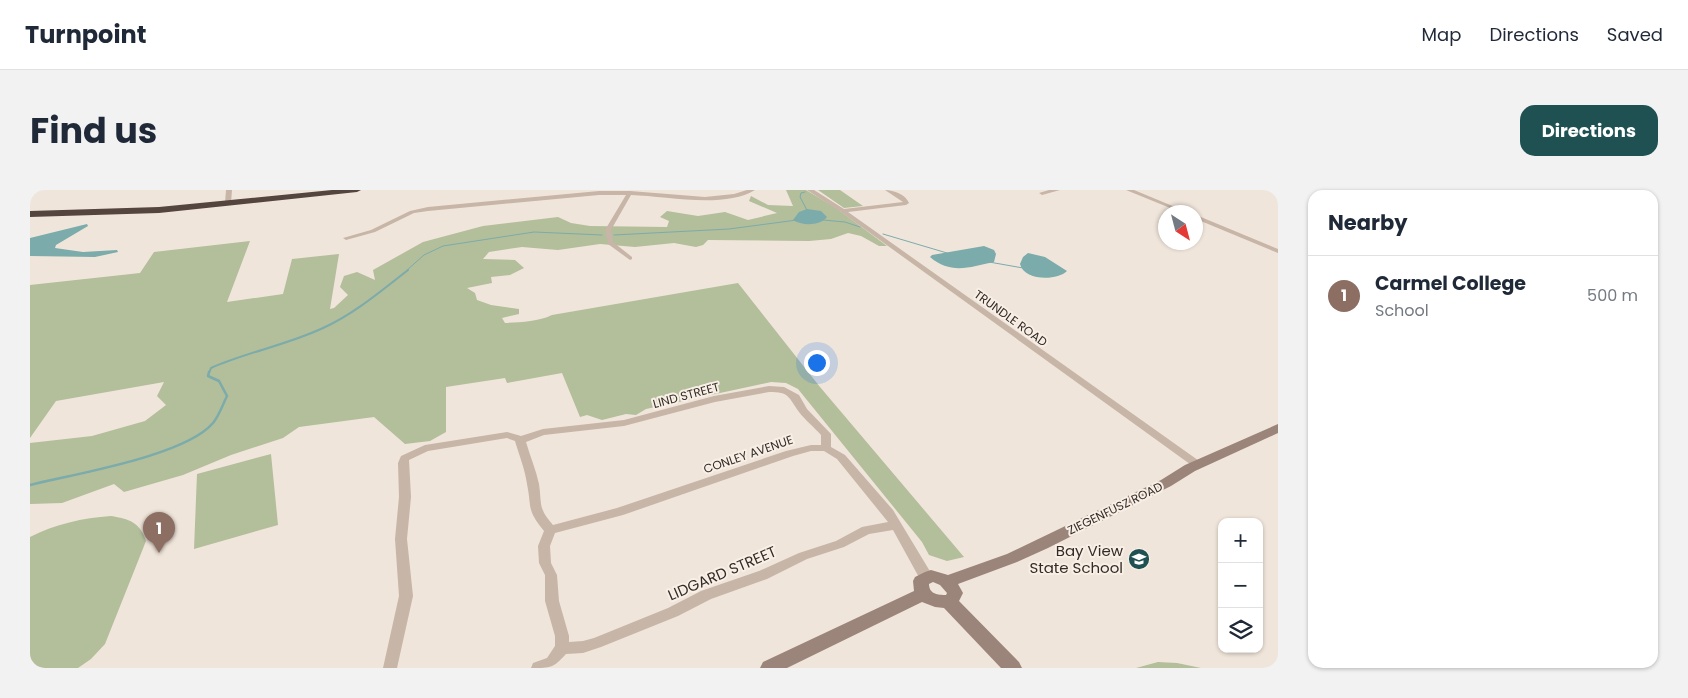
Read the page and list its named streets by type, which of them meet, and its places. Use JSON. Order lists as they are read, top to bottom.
{
  "streets": {
    "street": [
      "TRUNDLE ROAD",
      "LIND STREET",
      "CONLEY AVENUE",
      "ZIEGENFUSZ ROAD",
      "LIDGARD STREET"
    ]
  },
  "crossings": [
    ["TRUNDLE ROAD", "ZIEGENFUSZ ROAD"],
    ["LIND STREET", "CONLEY AVENUE"]
  ],
  "places": {
    "school or university": ["Bay View State School"]
  },
  "north": "bottom right",
  "page": {
    "header": "Turnpoint",
    "nav": ["Map", "Directions", "Saved"],
    "title": "Find us",
    "buttons": "Directions",
    "heading": "Nearby",
    "list": [
      {
        "mark": "1",
        "name": "Carmel College",
        "note": "School",
        "value": "500 m"
      }
    ],
    "pins": "1",
    "map_buttons": ["+", "−"]
  }
}
